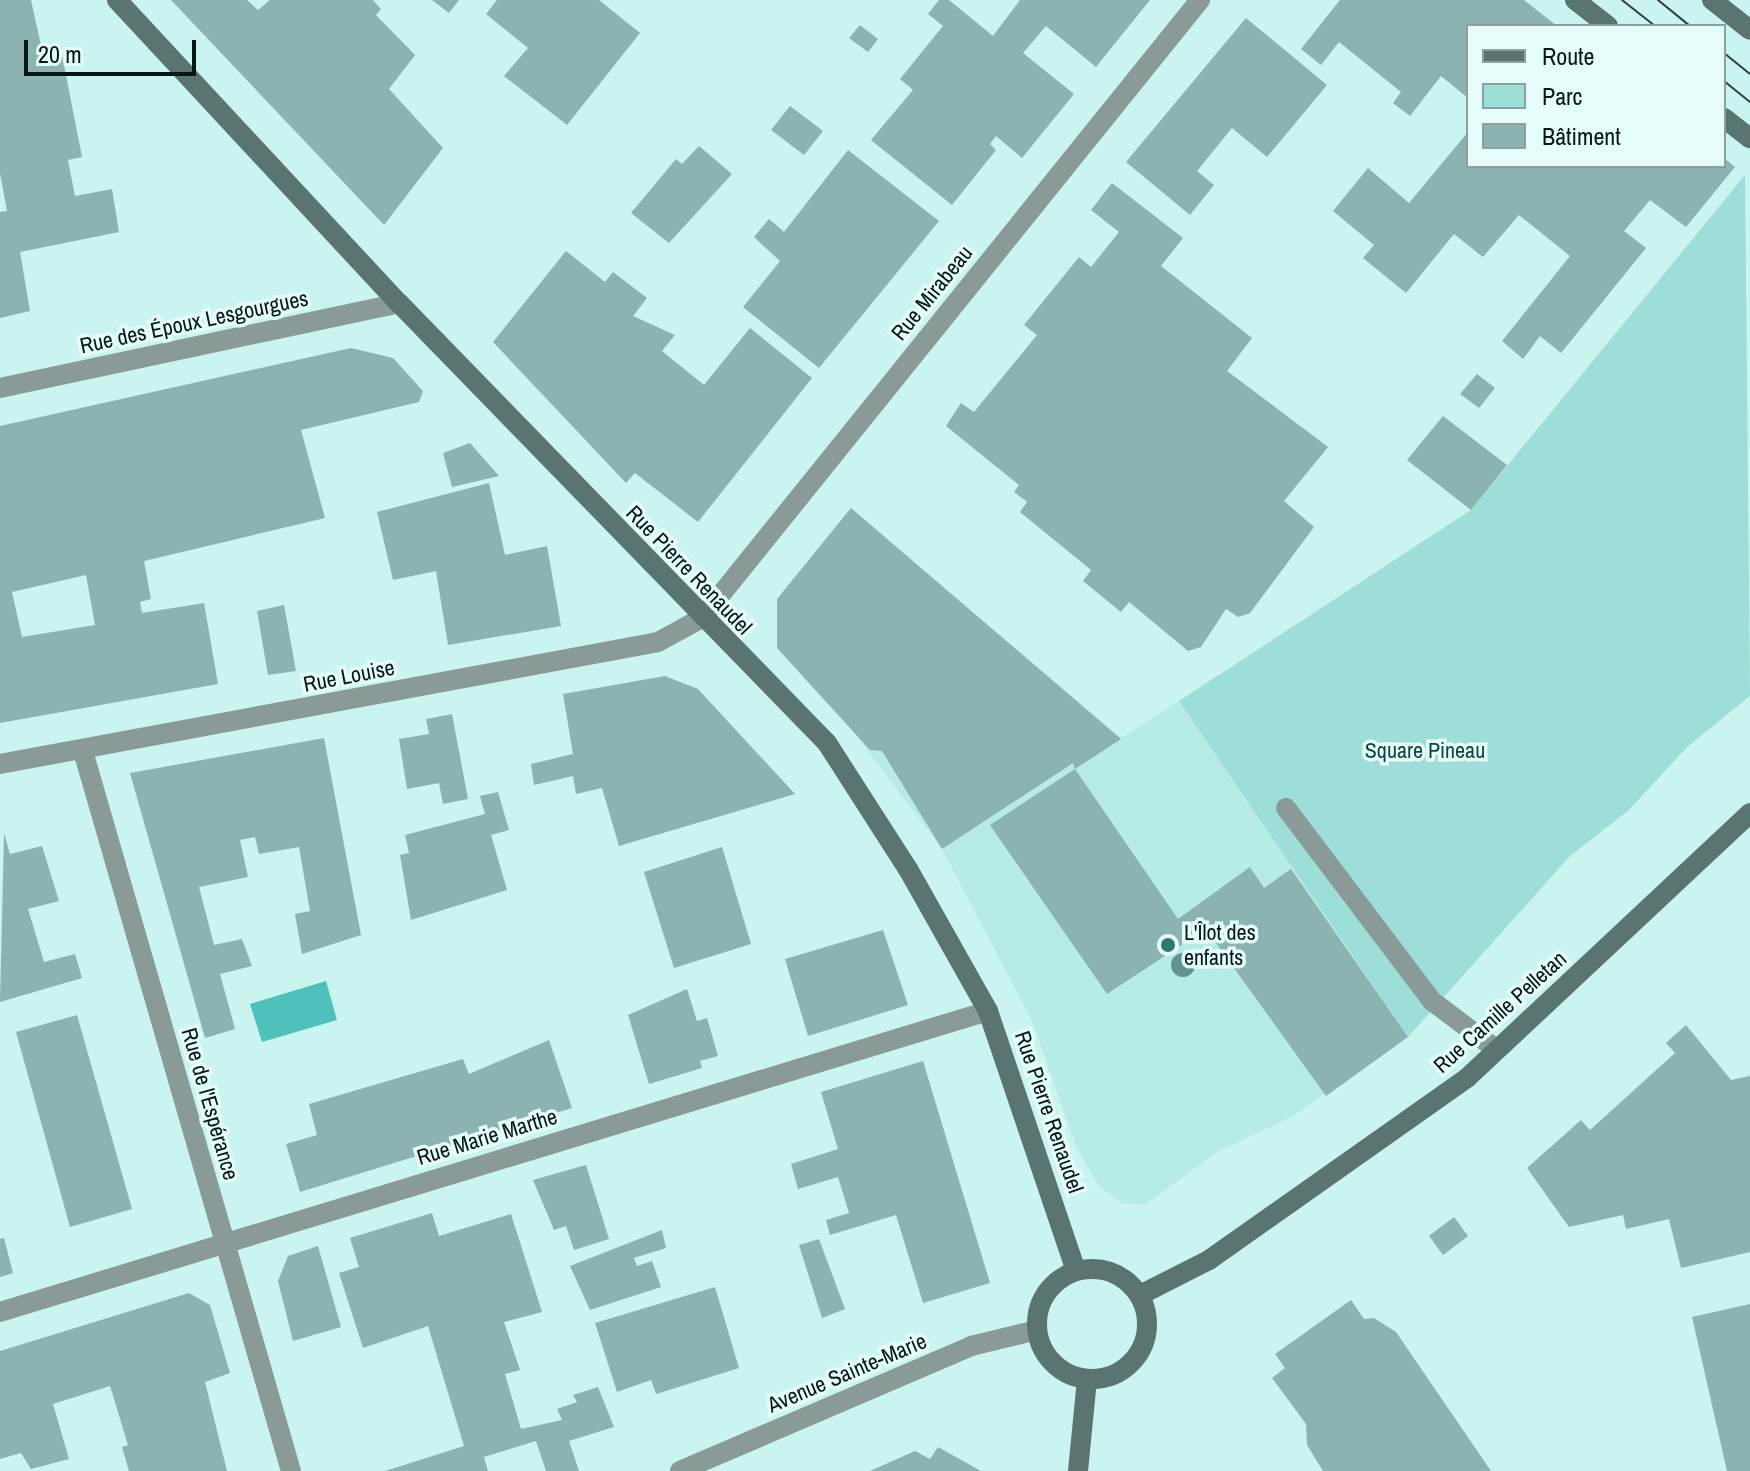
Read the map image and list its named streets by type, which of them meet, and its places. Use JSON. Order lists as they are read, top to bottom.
{
  "streets": {
    "street": [
      "Rue Mirabeau",
      "Rue des Époux Lesgourgues",
      "Rue Pierre Renaudel",
      "Rue Louise",
      "Rue Camille Pelletan",
      "Rue de l'Espérance",
      "Rue Marie Marthe",
      "Avenue Sainte-Marie"
    ]
  },
  "crossings": [
    ["Rue Mirabeau", "Rue Pierre Renaudel"],
    ["Rue Mirabeau", "Rue Louise"],
    ["Rue des Époux Lesgourgues", "Rue Pierre Renaudel"],
    ["Rue Pierre Renaudel", "Rue Louise"],
    ["Rue Pierre Renaudel", "Rue Camille Pelletan"],
    ["Rue Pierre Renaudel", "Rue Marie Marthe"],
    ["Rue Pierre Renaudel", "Avenue Sainte-Marie"],
    ["Rue Louise", "Rue de l'Espérance"],
    ["Rue Camille Pelletan", "Avenue Sainte-Marie"],
    ["Rue de l'Espérance", "Rue Marie Marthe"]
  ],
  "parks": ["Square Pineau"],
  "places": ["L'Îlot des enfants"],
  "legend": ["Route", "Parc", "Bâtiment"],
  "scale_bar": "20 m"
}
